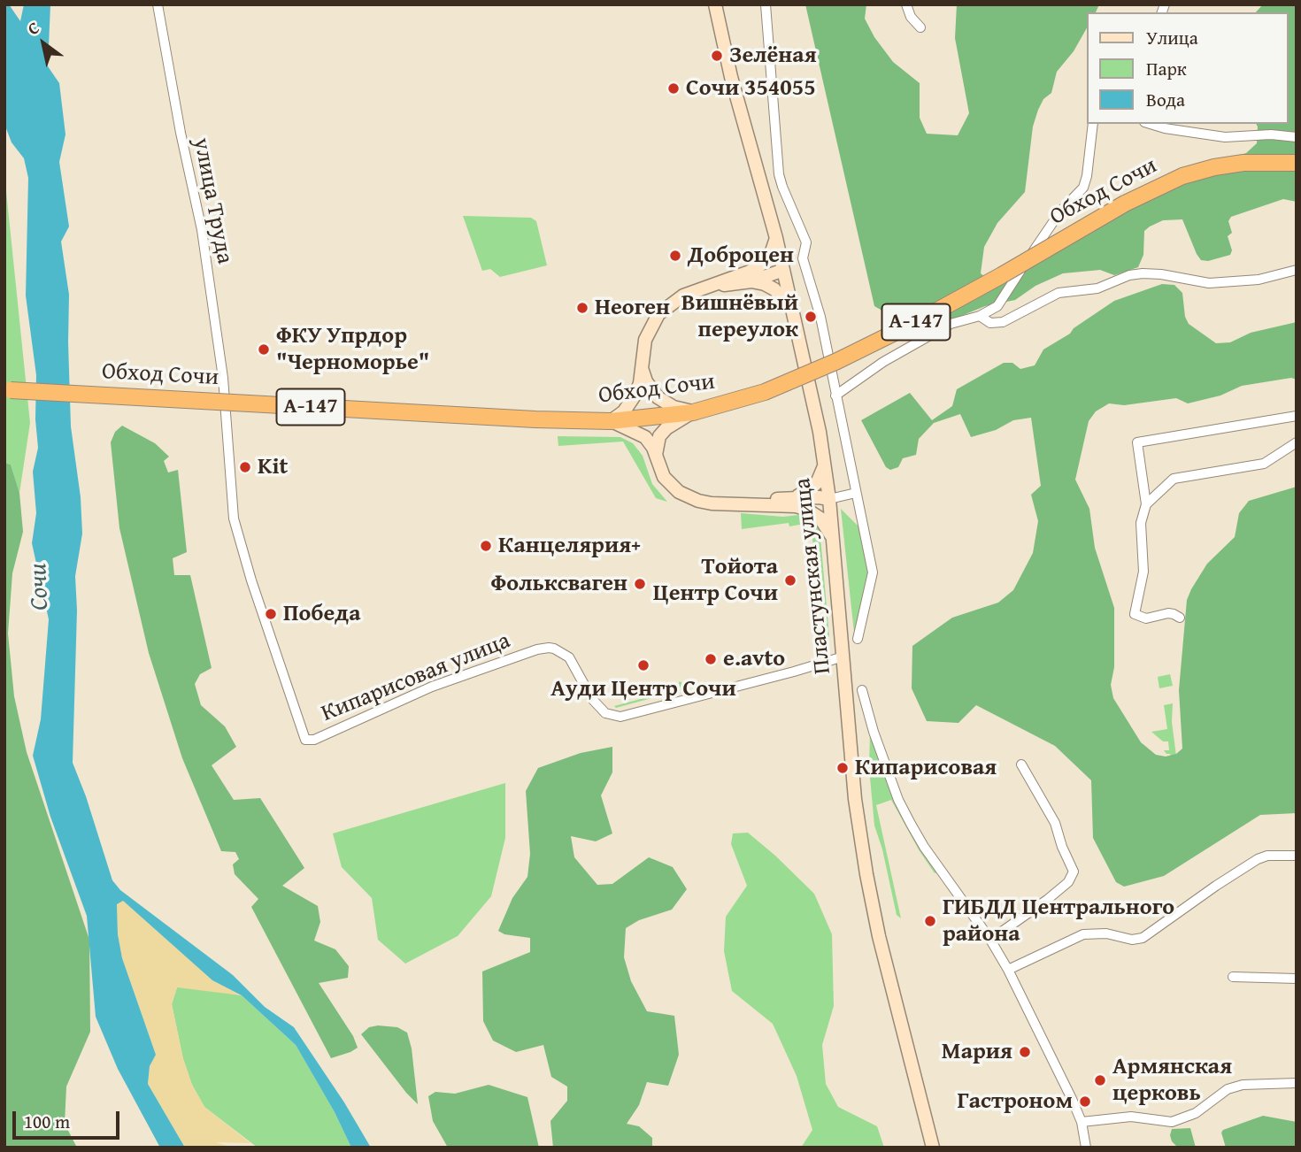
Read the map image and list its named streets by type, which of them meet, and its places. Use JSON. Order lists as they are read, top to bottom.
{
  "streets": {
    "highway": ["Обход Сочи", "А-147"],
    "main road": ["Пластунская улица"],
    "street": ["улица Труда", "Кипарисовая улица"]
  },
  "crossings": [
    ["Обход Сочи", "А-147"],
    ["улица Труда", "Кипарисовая улица"],
    ["А-147", "Пластунская улица"],
    ["Пластунская улица", "Кипарисовая улица"]
  ],
  "water": ["Сочи"],
  "places": [
    "Зелёная",
    "Сочи 354055",
    "Доброцен",
    "Неоген",
    "Вишнёвый переулок",
    "ФКУ Упрдор \"Черноморье\"",
    "Kit",
    "Канцелярия+",
    "Тойота Центр Сочи",
    "Фольксваген",
    "Победа",
    "e.avto",
    "Ауди Центр Сочи",
    "Кипарисовая",
    "ГИБДД Центрального района",
    "Мария",
    "Армянская церковь",
    "Гастроном"
  ],
  "legend": ["Улица", "Парк", "Вода"],
  "scale_bar": "100 m",
  "north": "top left"
}
